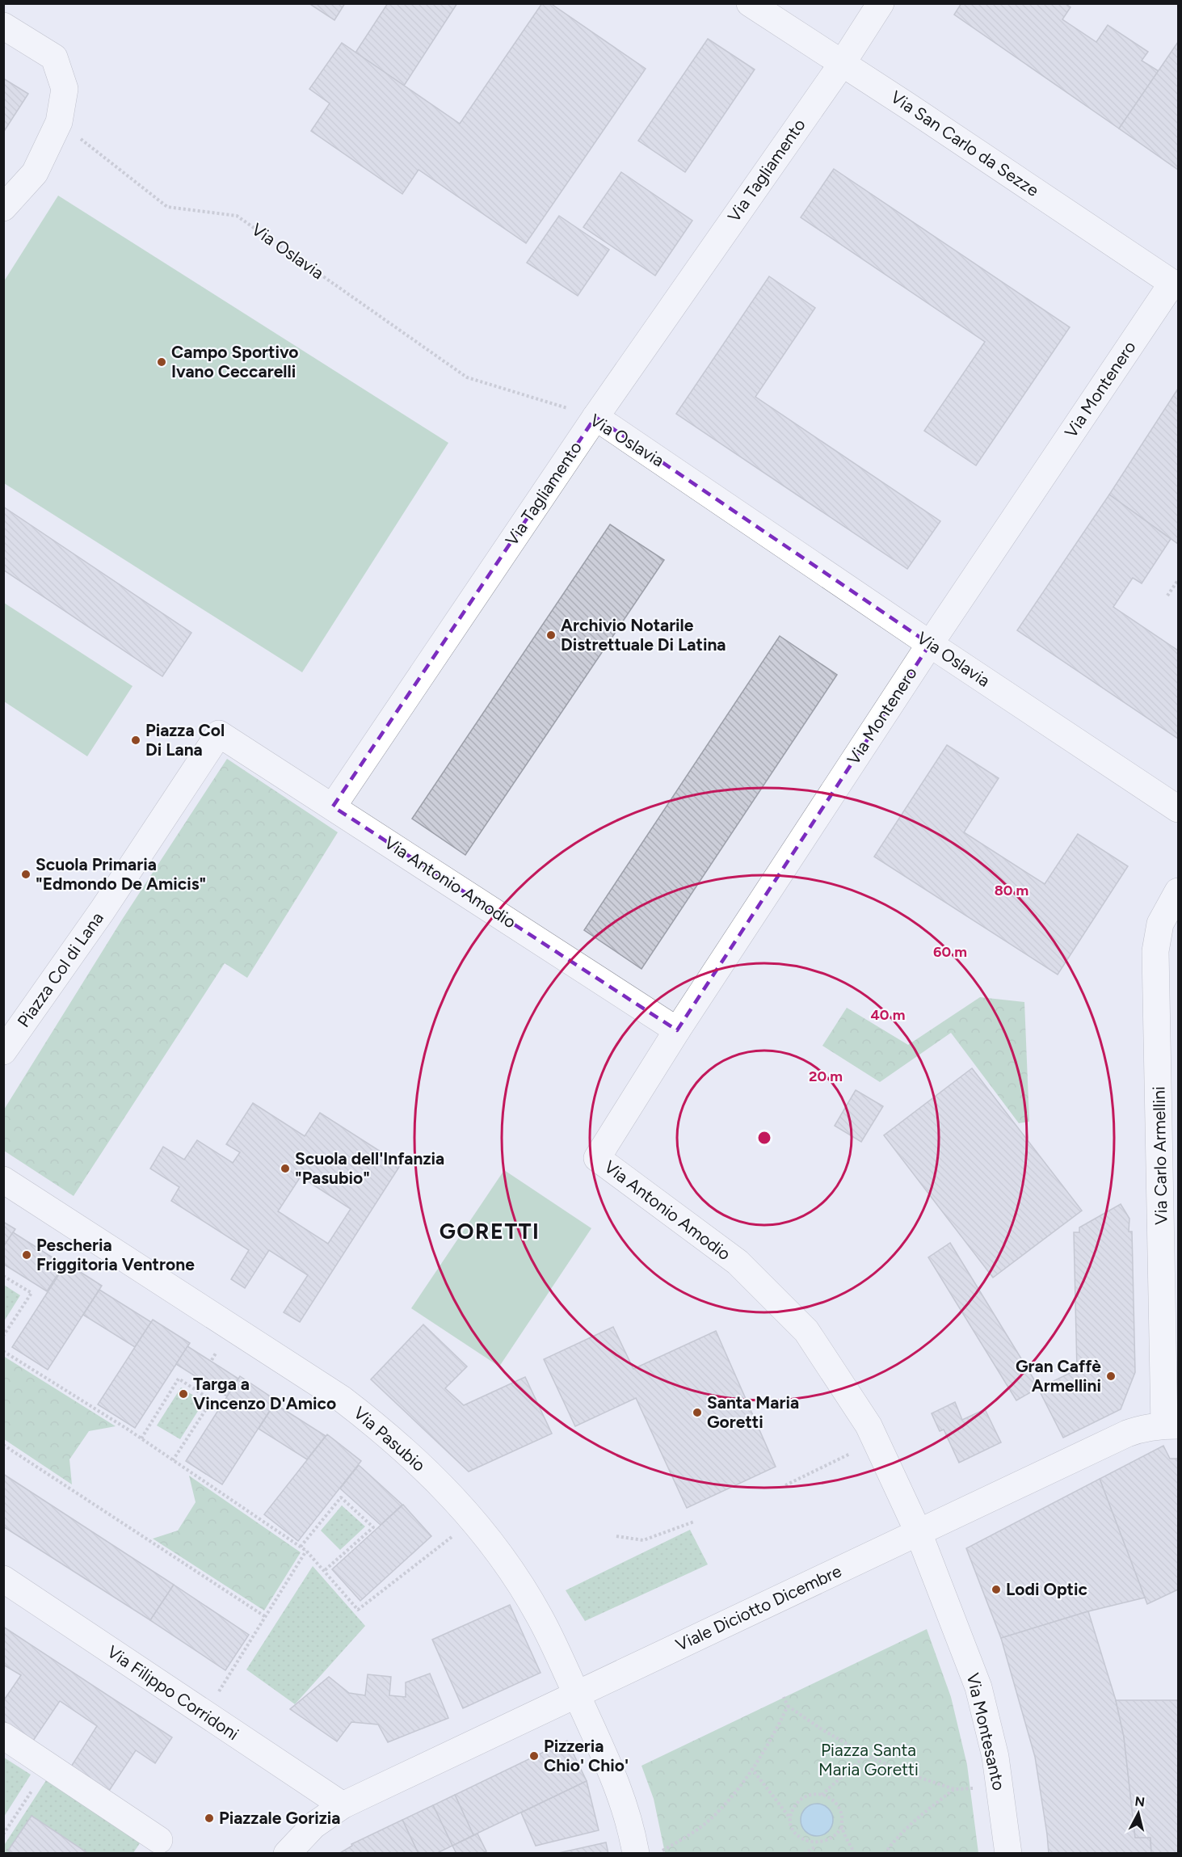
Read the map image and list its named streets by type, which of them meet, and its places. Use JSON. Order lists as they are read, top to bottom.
{
  "streets": {
    "street": [
      "Via San Carlo da Sezze",
      "Via Tagliamento",
      "Via Oslavia",
      "Via Montenero",
      "Via Antonio Amodio",
      "Piazza Col di Lana",
      "Via Carlo Armellini",
      "Via Pasubio",
      "Viale Diciotto Dicembre",
      "Via Filippo Corridoni",
      "Via Montesanto"
    ]
  },
  "crossings": [
    ["Via San Carlo da Sezze", "Via Tagliamento"],
    ["Via San Carlo da Sezze", "Via Montenero"],
    ["Via Tagliamento", "Via Oslavia"],
    ["Via Tagliamento", "Via Antonio Amodio"],
    ["Via Tagliamento", "Piazza Col di Lana"],
    ["Via Oslavia", "Via Montenero"],
    ["Via Montenero", "Via Antonio Amodio"],
    ["Via Antonio Amodio", "Piazza Col di Lana"],
    ["Via Antonio Amodio", "Viale Diciotto Dicembre"],
    ["Via Antonio Amodio", "Via Montesanto"],
    ["Via Carlo Armellini", "Viale Diciotto Dicembre"],
    ["Via Pasubio", "Viale Diciotto Dicembre"],
    ["Viale Diciotto Dicembre", "Via Filippo Corridoni"],
    ["Viale Diciotto Dicembre", "Via Montesanto"]
  ],
  "districts": ["GORETTI"],
  "parks": ["Piazza Santa Maria Goretti"],
  "places": [
    "Campo Sportivo Ivano Ceccarelli",
    "Archivio Notarile Distrettuale Di Latina",
    "Piazza Col Di Lana",
    "Scuola Primaria \"Edmondo De Amicis\"",
    "Scuola dell'Infanzia \"Pasubio\"",
    "Pescheria Friggitoria Ventrone",
    "Gran Caffè Armellini",
    "Targa a Vincenzo D'Amico",
    "Santa Maria Goretti",
    "Lodi Optic",
    "Pizzeria Chio' Chio'",
    "Piazzale Gorizia"
  ],
  "north": "top",
  "rings": [
    "80 m",
    "60 m",
    "40 m",
    "20 m"
  ]
}
